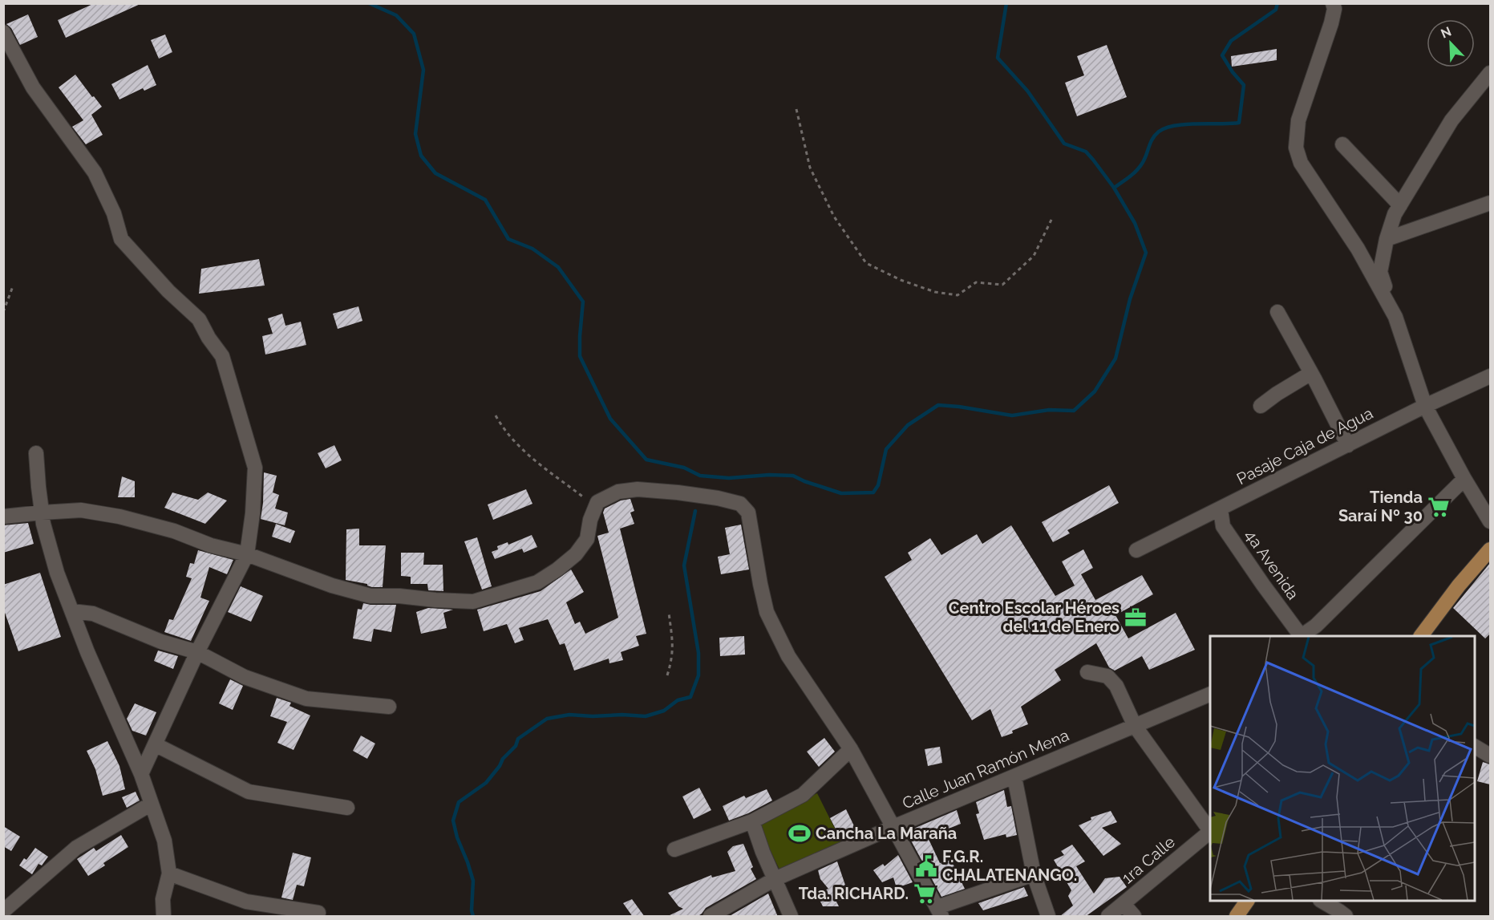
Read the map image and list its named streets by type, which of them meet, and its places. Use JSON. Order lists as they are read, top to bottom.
{
  "streets": {
    "street": [
      "Pasaje Caja de Agua",
      "4a Avenida",
      "Calle Juan Ramón Mena",
      "1ra Calle"
    ]
  },
  "crossings": [
    ["Pasaje Caja de Agua", "4a Avenida"]
  ],
  "places": {
    "supermarket": ["Tienda Saraí Nº 30", "Tda. RICHARD."],
    "office": ["Centro Escolar Héroes del 11 de Enero"],
    "sports": ["Cancha La Maraña"],
    "public building": ["F.G.R. CHALATENANGO."]
  },
  "north": "top left"
}
